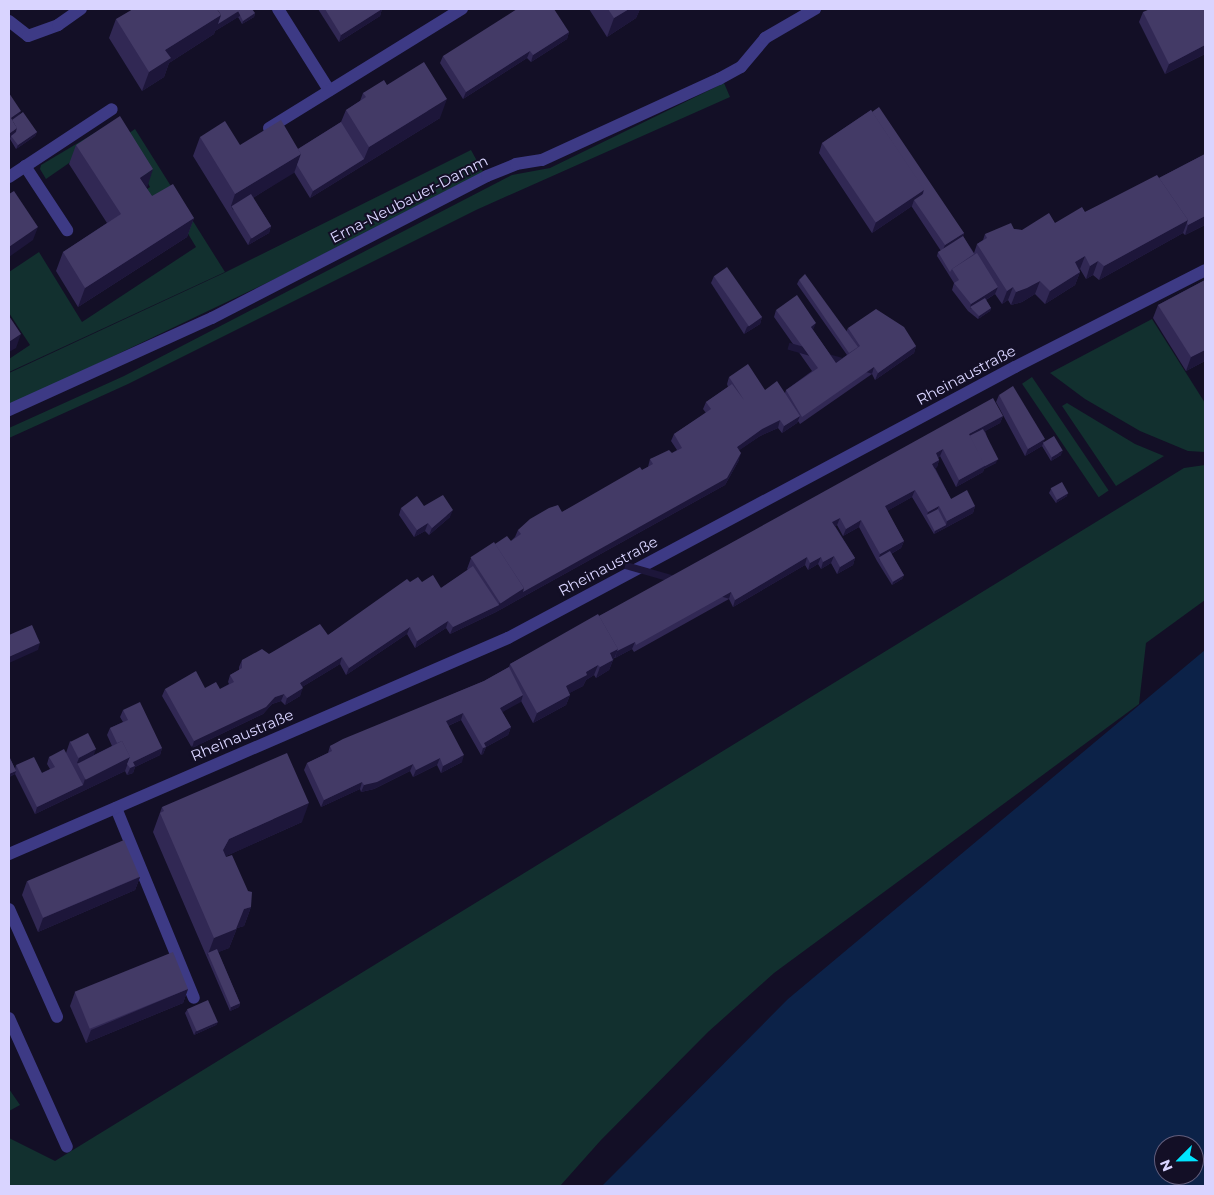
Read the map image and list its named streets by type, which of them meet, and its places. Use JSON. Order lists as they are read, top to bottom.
{
  "streets": {
    "street": ["Erna-Neubauer-Damm", "Rheinaustraße"]
  },
  "north": "bottom left"
}
